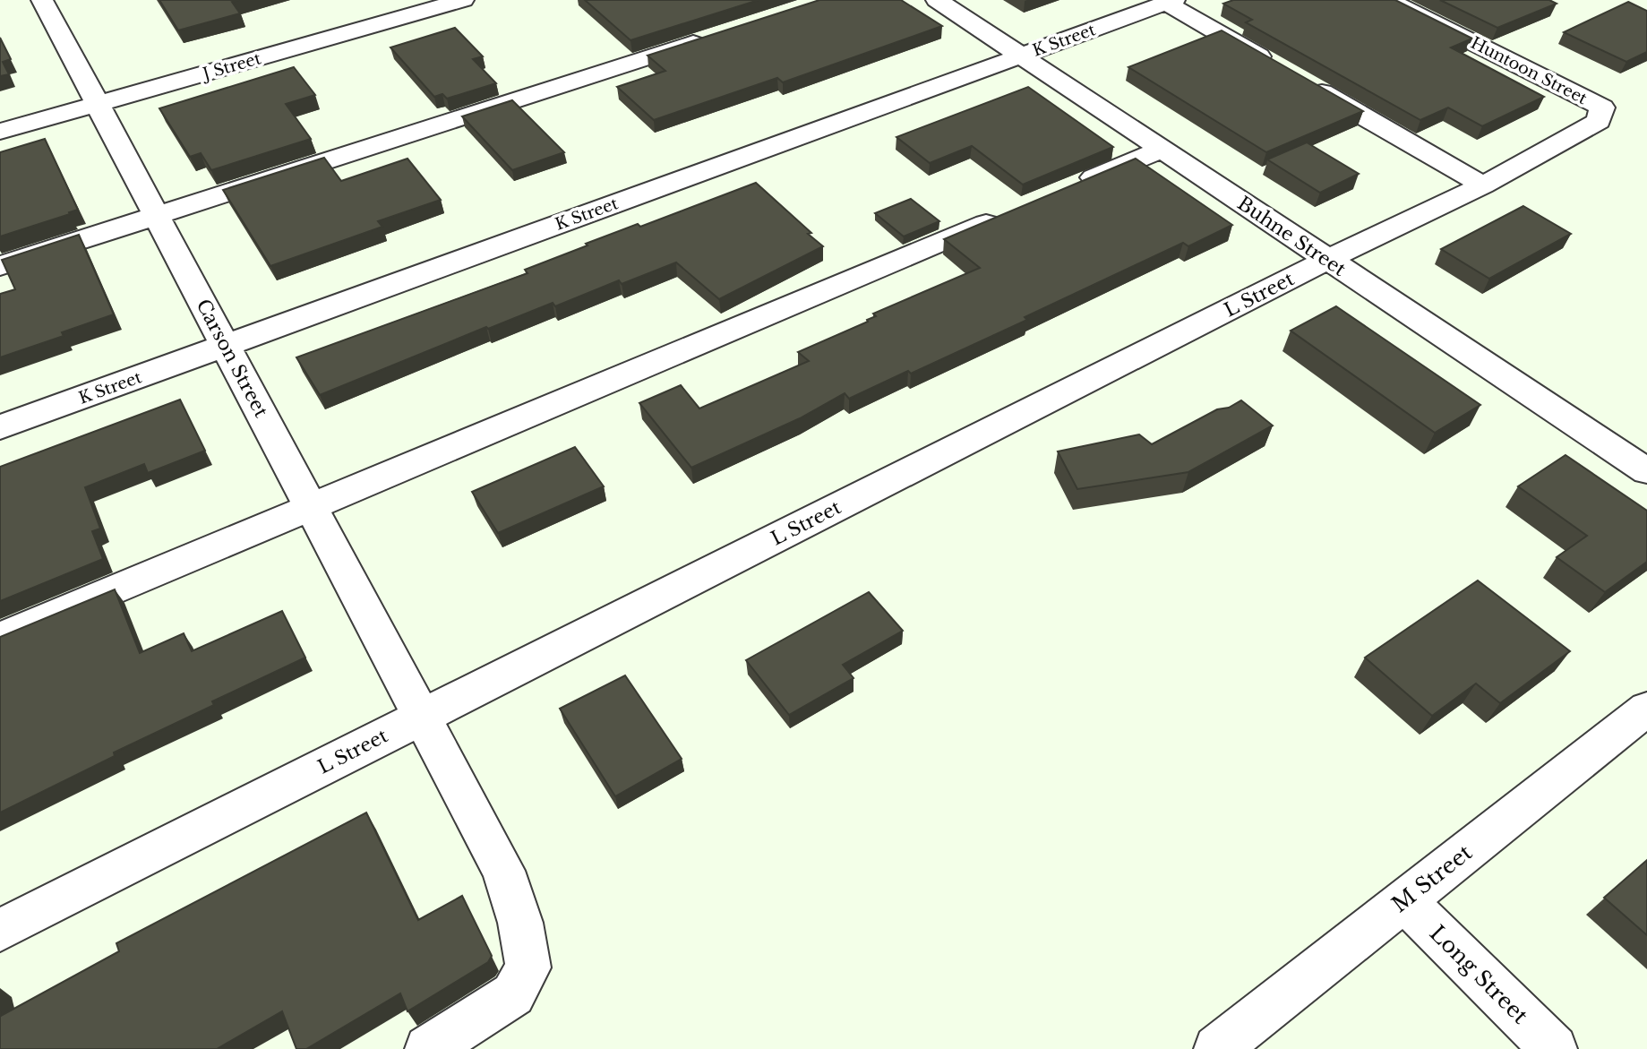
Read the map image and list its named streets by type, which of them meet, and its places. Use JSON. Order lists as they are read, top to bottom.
{
  "streets": {
    "street": [
      "K Street",
      "J Street",
      "Huntoon Street",
      "Buhne Street",
      "L Street",
      "Carson Street",
      "M Street",
      "Long Street"
    ]
  },
  "crossings": [
    ["K Street", "Buhne Street"],
    ["K Street", "Carson Street"],
    ["J Street", "Carson Street"],
    ["Huntoon Street", "L Street"],
    ["Buhne Street", "L Street"],
    ["L Street", "Carson Street"],
    ["M Street", "Long Street"]
  ]
}
